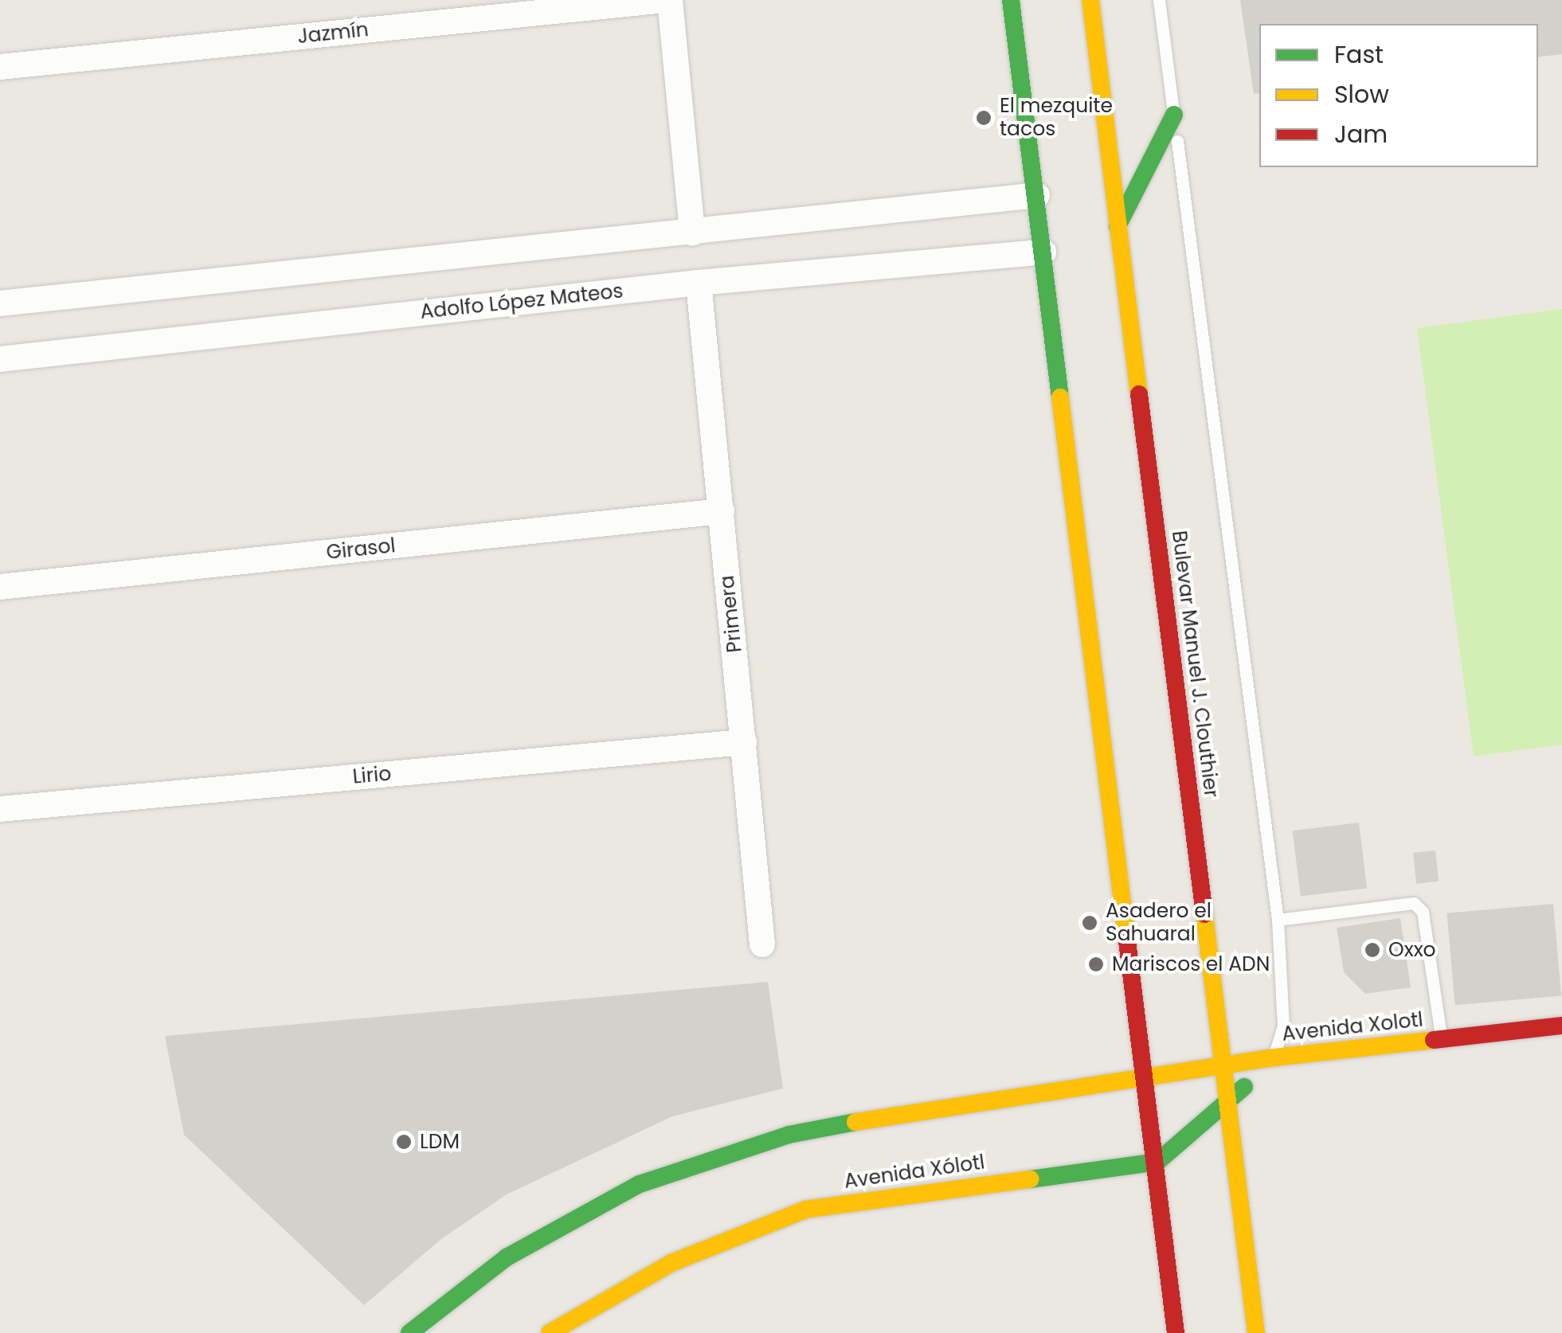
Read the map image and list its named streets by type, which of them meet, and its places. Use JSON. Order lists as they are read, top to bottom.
{
  "streets": {
    "main road": ["Bulevar Manuel J. Clouthier", "Avenida Xolotl", "Avenida Xólotl"],
    "street": [
      "Jazmín",
      "Adolfo López Mateos",
      "Girasol",
      "Primera",
      "Lirio"
    ]
  },
  "crossings": [
    ["Adolfo López Mateos", "Primera"],
    ["Girasol", "Primera"],
    ["Primera", "Lirio"],
    ["Bulevar Manuel J. Clouthier", "Avenida Xolotl"]
  ],
  "places": [
    "El mezquite tacos",
    "Asadero el Sahuaral",
    "Oxxo",
    "Mariscos el ADN",
    "LDM"
  ],
  "legend": ["Fast", "Slow", "Jam"]
}
